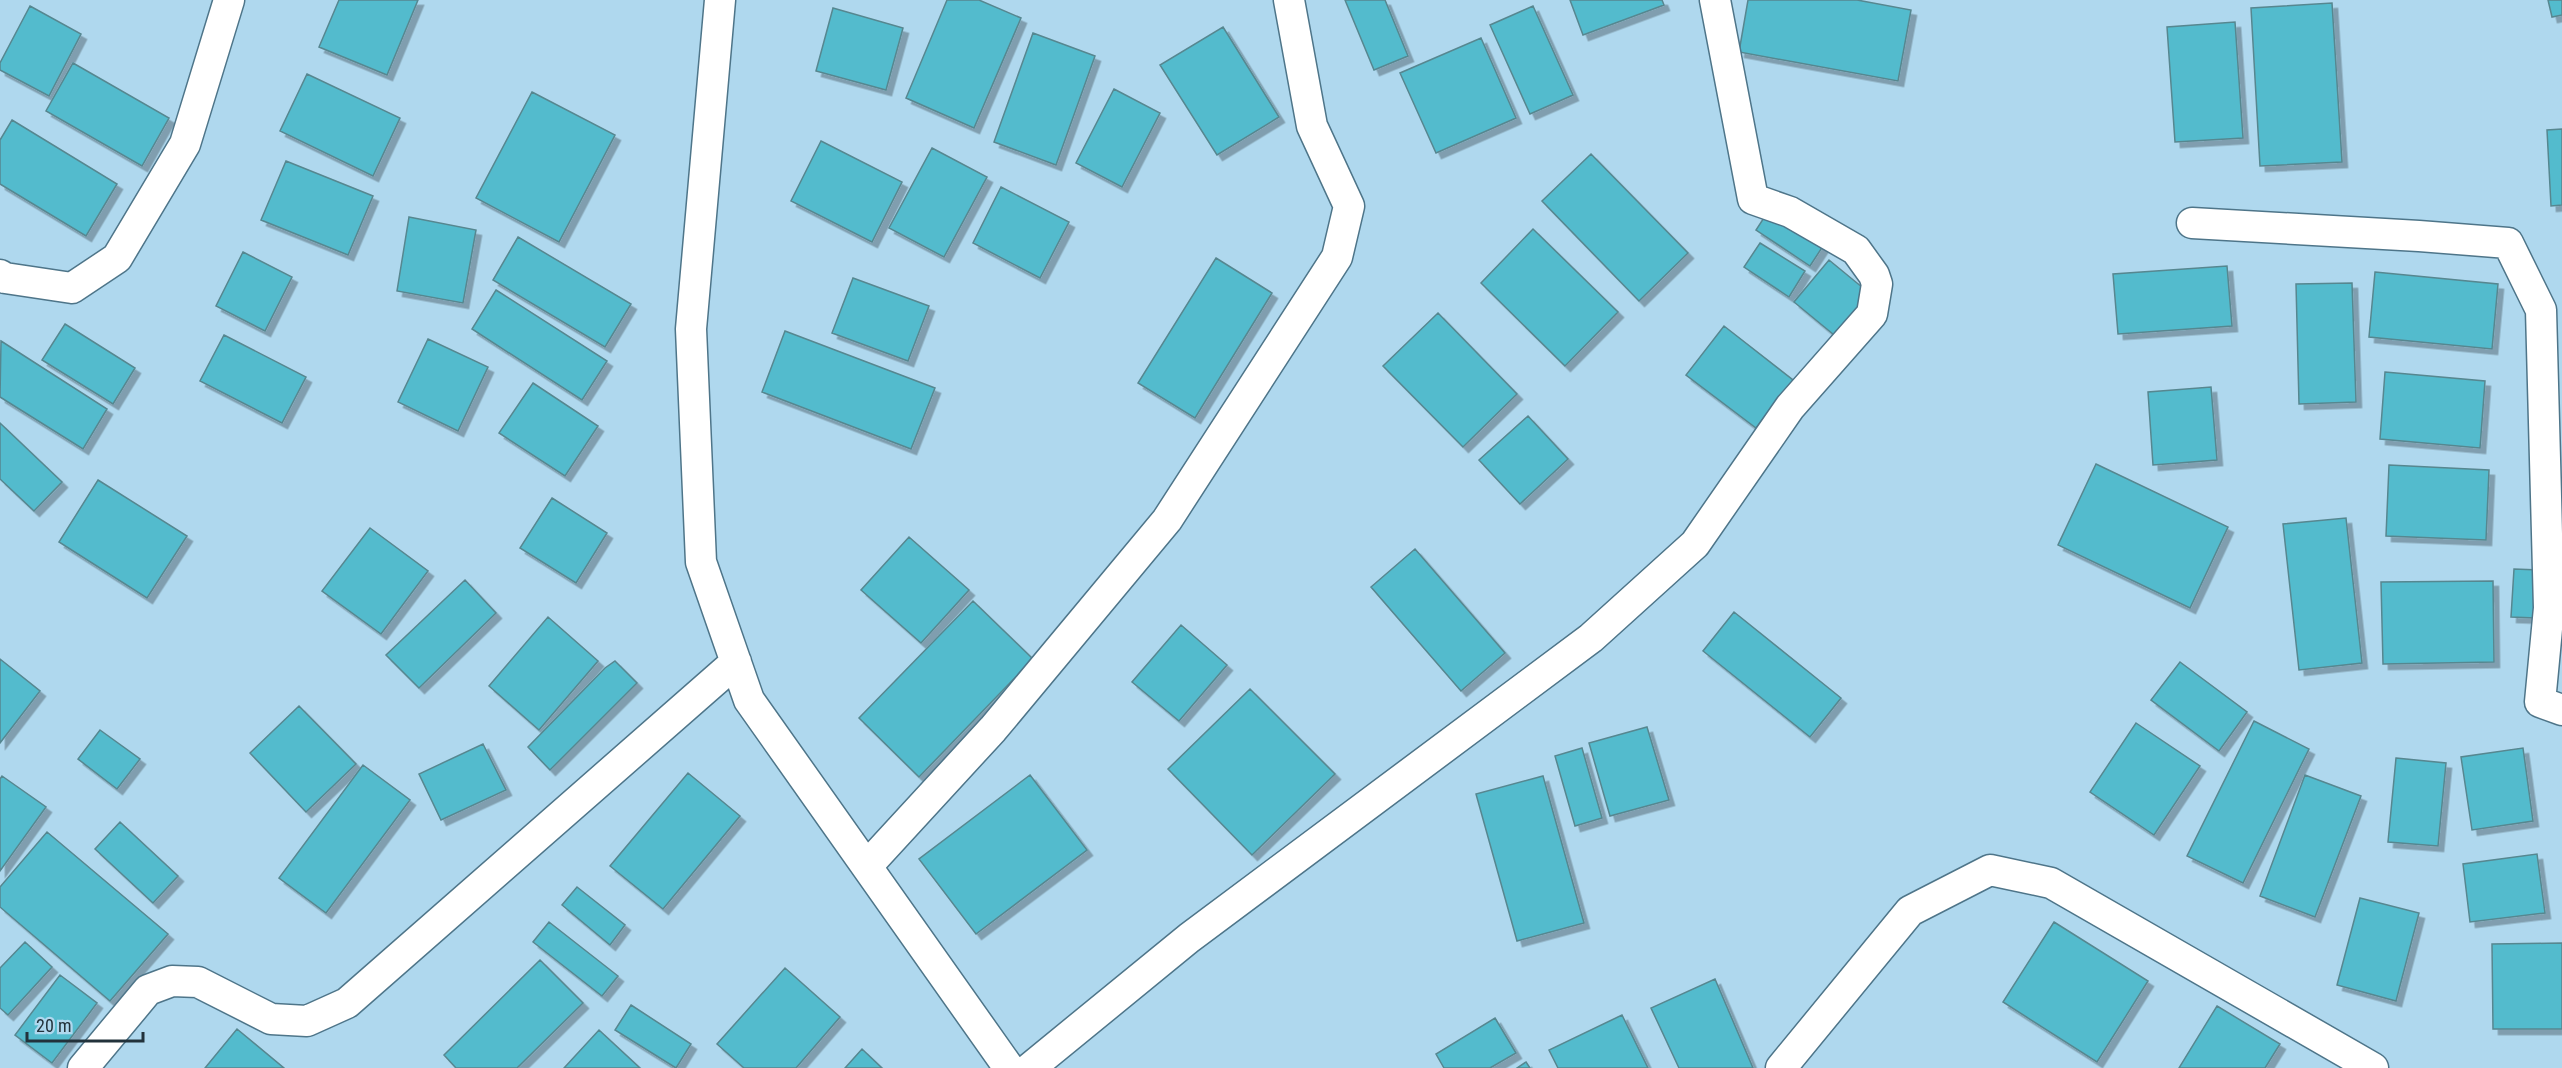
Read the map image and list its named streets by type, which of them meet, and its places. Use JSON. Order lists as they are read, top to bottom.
{
  "scale_bar": "20 m"
}
